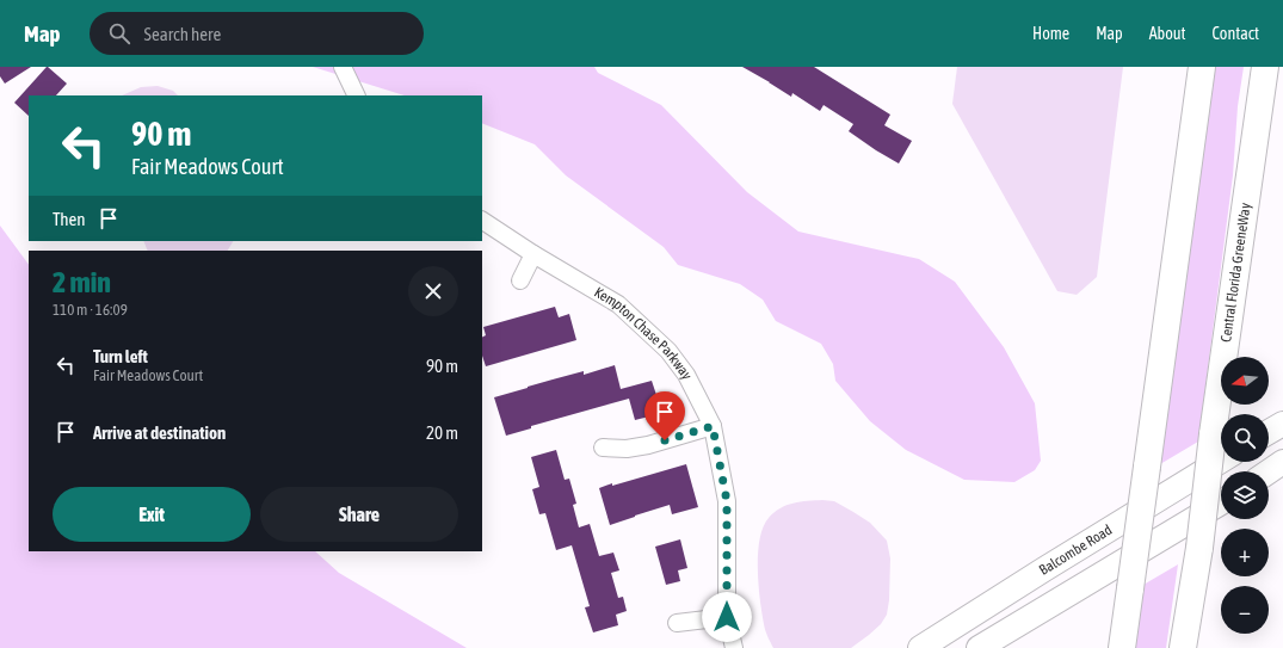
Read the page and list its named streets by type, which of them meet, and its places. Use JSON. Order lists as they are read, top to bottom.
{
  "streets": {
    "highway": ["Central Florida GreeneWay"],
    "street": ["Kempton Chase Parkway", "Balcombe Road"]
  },
  "north": "left",
  "page": {
    "header": "Map",
    "search": "Search here",
    "nav": [
      "Home",
      "Map",
      "About",
      "Contact"
    ],
    "turn": ["90 m", "Fair Meadows Court"],
    "then": "Then",
    "heading": ["2 min", "110 m · 16:09"],
    "list": [
      {
        "name": "Turn left",
        "note": "Fair Meadows Court",
        "value": "90 m"
      },
      {
        "name": "Arrive at destination",
        "value": "20 m"
      }
    ],
    "map_buttons": ["+", "−"],
    "buttons": ["Exit", "Share"]
  }
}
